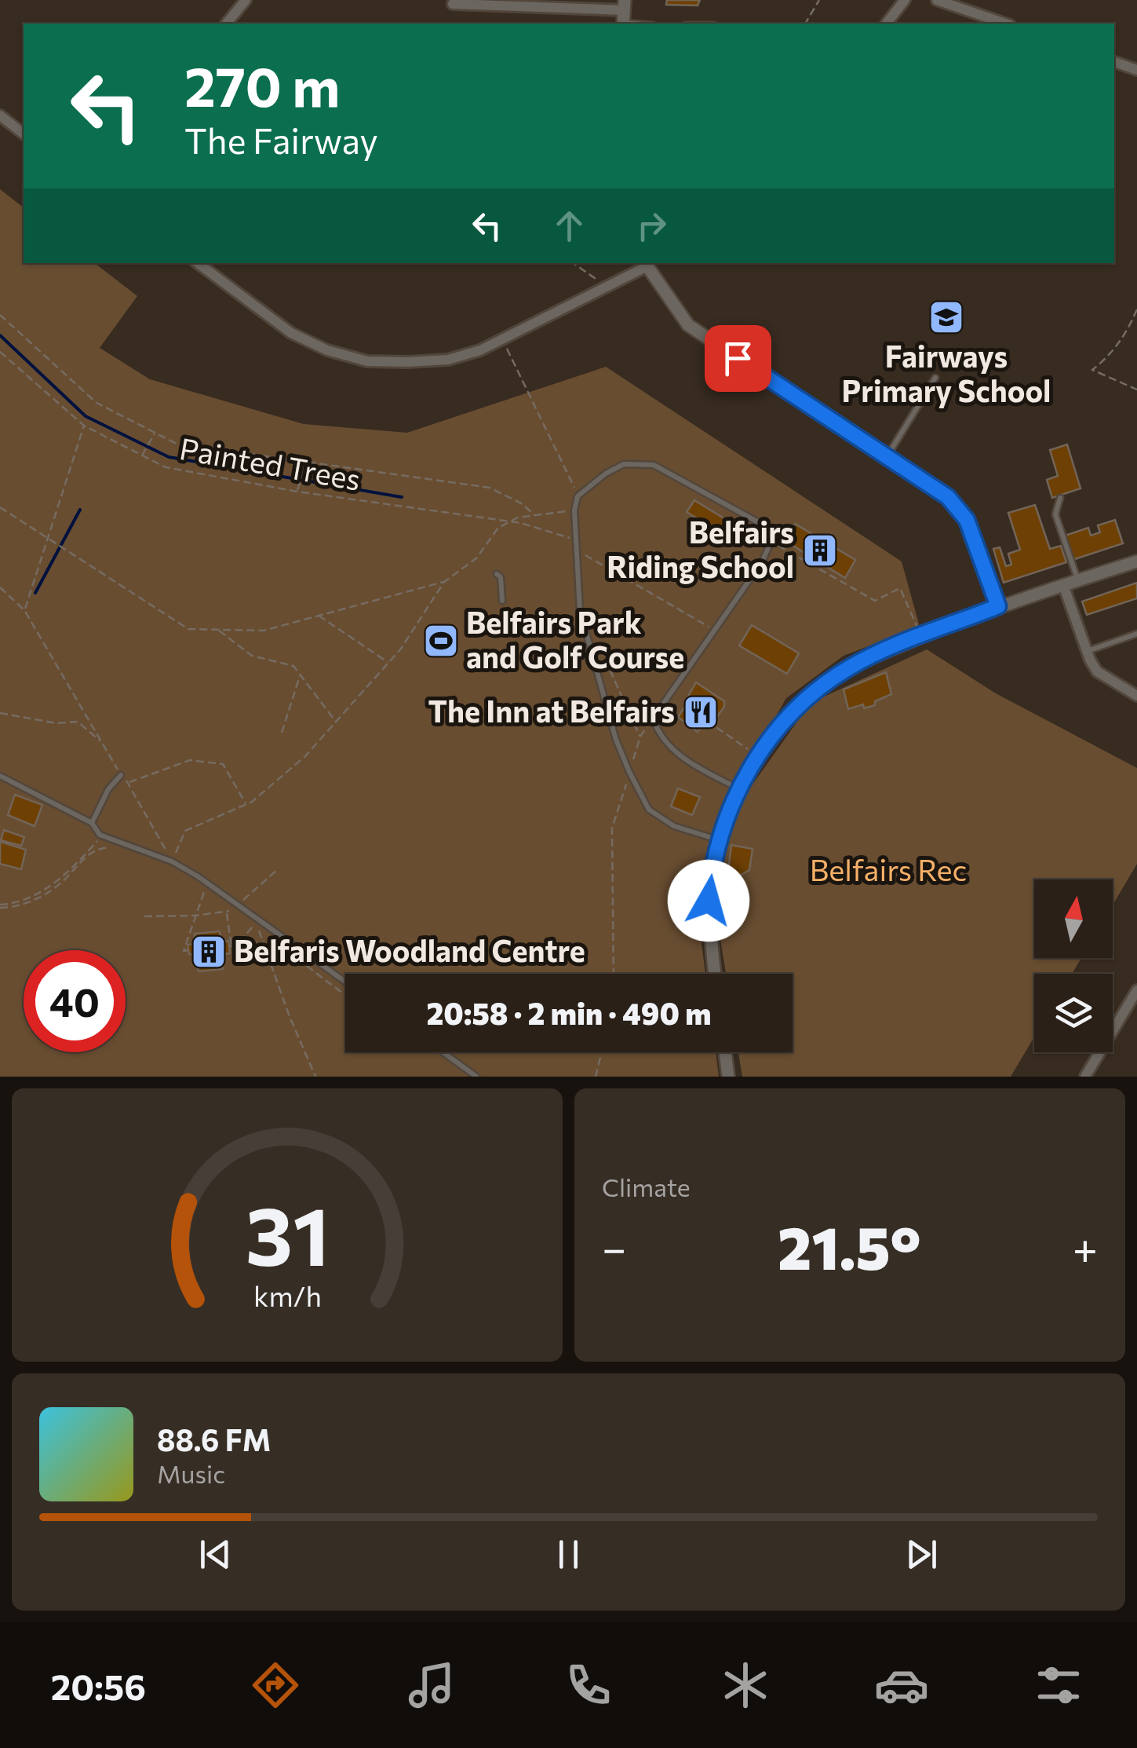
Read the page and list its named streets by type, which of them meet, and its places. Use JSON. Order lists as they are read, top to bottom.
{
  "streets": {
    "path": ["Painted Trees"]
  },
  "parks": ["Belfairs Rec"],
  "places": {
    "school or university": ["Fairways Primary School"],
    "building": ["Belfairs Riding School", "Belfaris Woodland Centre"],
    "sports": ["Belfairs Park and Golf Course"],
    "restaurant": ["The Inn at Belfairs"]
  },
  "north": "top",
  "page": {
    "turn": ["270 m", "The Fairway"],
    "limit": "40",
    "trip": "20:58 · 2 min · 490 m",
    "tile": "Climate",
    "heat": ["−", "21.5°", "+"],
    "song": ["88.6 FM", "Music"],
    "tabs": "20:56",
    "gauge": ["31", "km/h"]
  }
}
